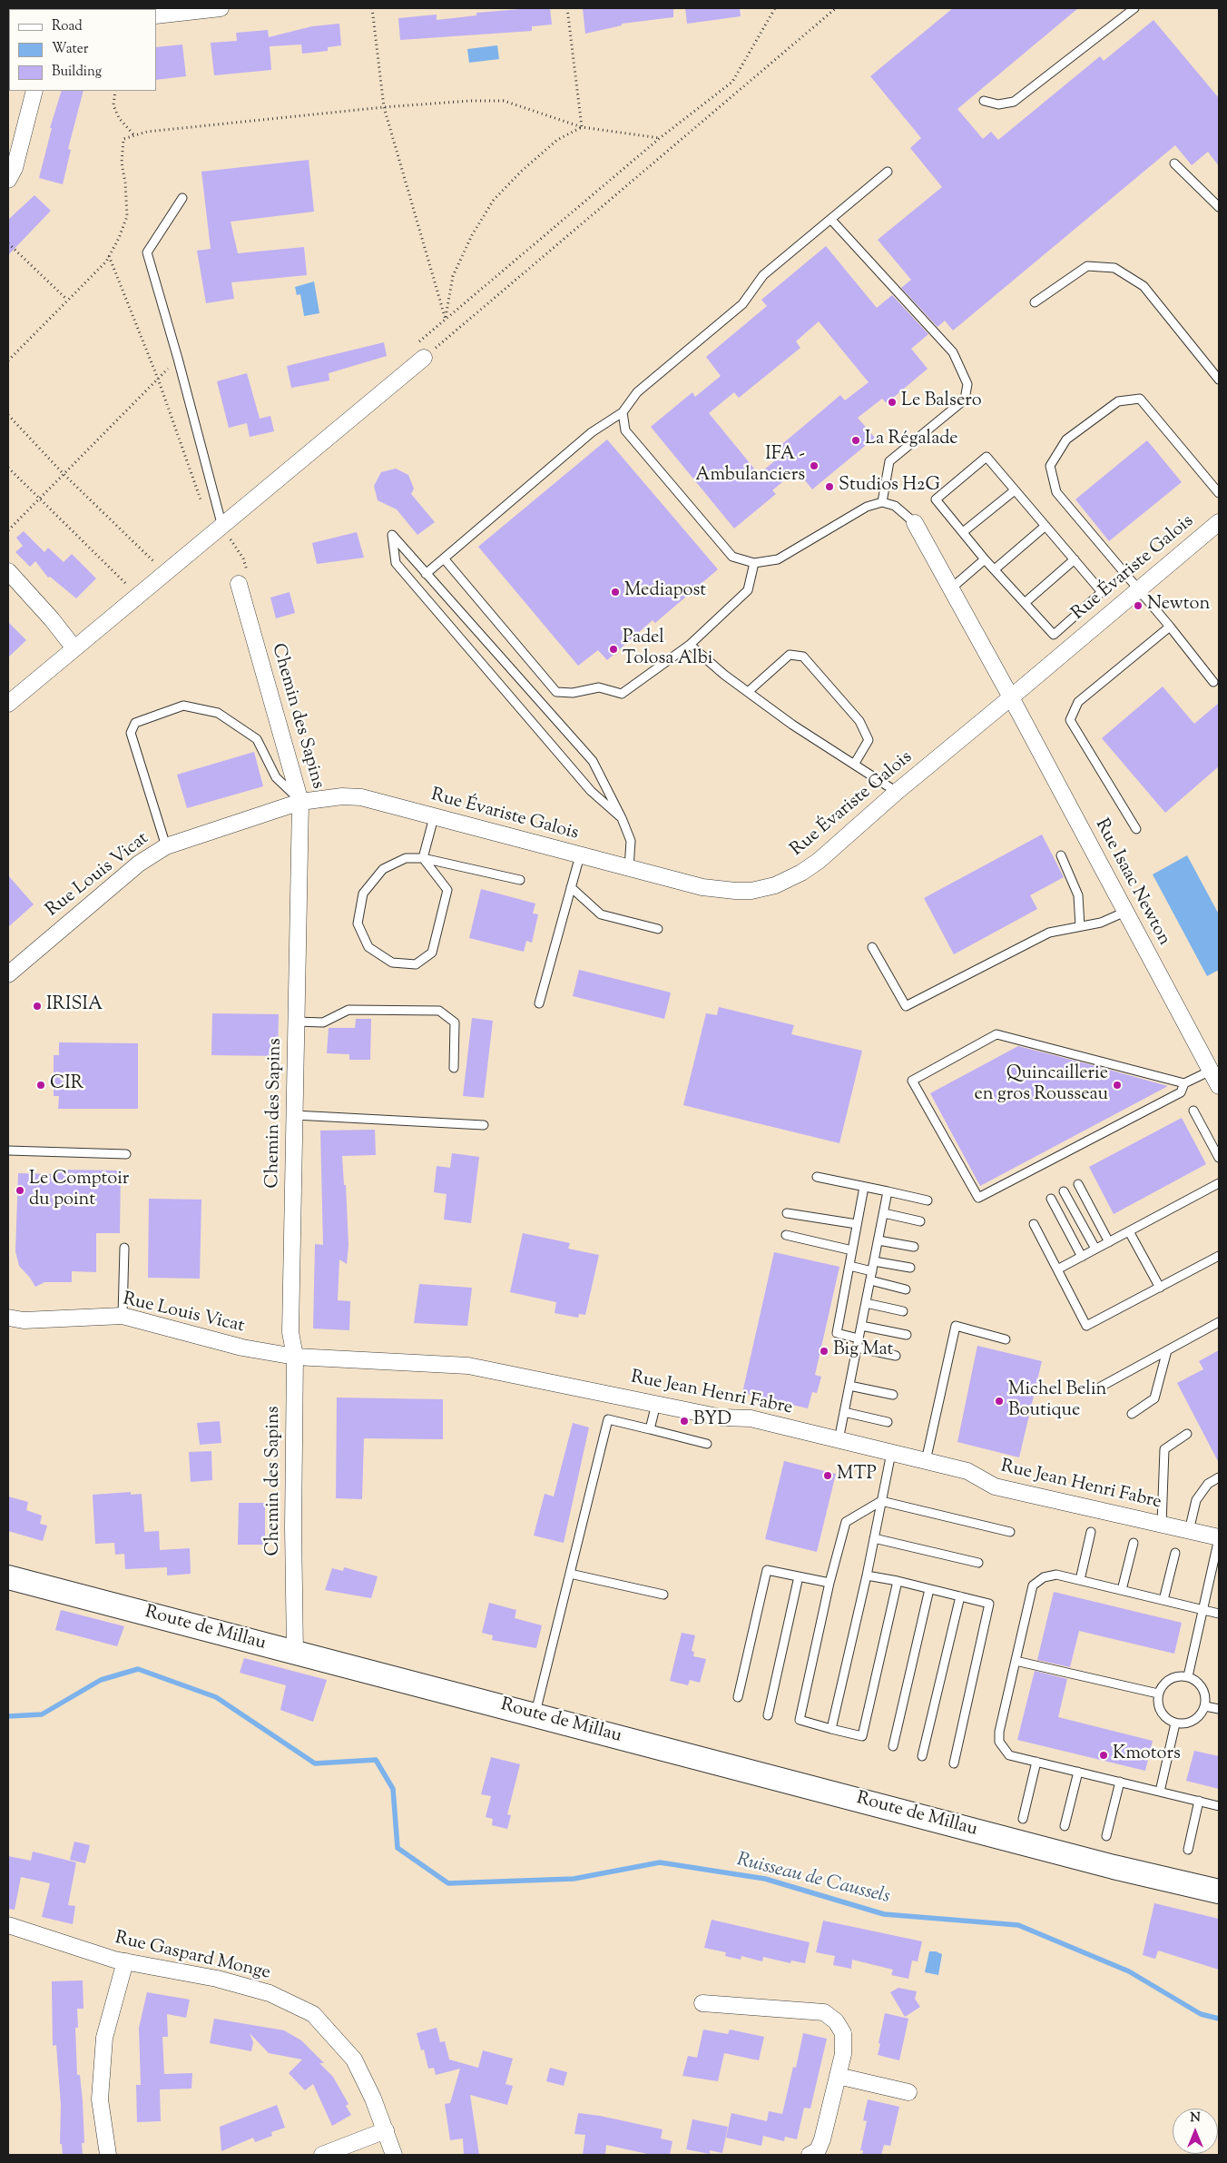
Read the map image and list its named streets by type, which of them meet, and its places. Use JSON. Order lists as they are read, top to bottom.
{
  "streets": {
    "main road": ["Route de Millau"],
    "street": [
      "Rue Évariste Galois",
      "Chemin des Sapins",
      "Rue Louis Vicat",
      "Rue Isaac Newton",
      "Rue Jean Henri Fabre",
      "Rue Gaspard Monge"
    ]
  },
  "crossings": [
    ["Rue Évariste Galois", "Chemin des Sapins"],
    ["Rue Évariste Galois", "Rue Louis Vicat"],
    ["Rue Évariste Galois", "Rue Isaac Newton"],
    ["Chemin des Sapins", "Rue Louis Vicat"],
    ["Chemin des Sapins", "Rue Jean Henri Fabre"],
    ["Chemin des Sapins", "Route de Millau"],
    ["Rue Louis Vicat", "Rue Jean Henri Fabre"]
  ],
  "water": ["Ruisseau de Caussels"],
  "places": [
    "Le Balsero",
    "La Régalade",
    "IFA - Ambulanciers",
    "Studios H2G",
    "Mediapost",
    "Newton",
    "Padel Tolosa Albi",
    "IRISIA",
    "CIR",
    "Quincaillerie en gros Rousseau",
    "Le Comptoir du point",
    "Big Mat",
    "Michel Belin Boutique",
    "BYD",
    "MTP",
    "Kmotors"
  ],
  "legend": ["Road", "Water", "Building"],
  "north": "top"
}
